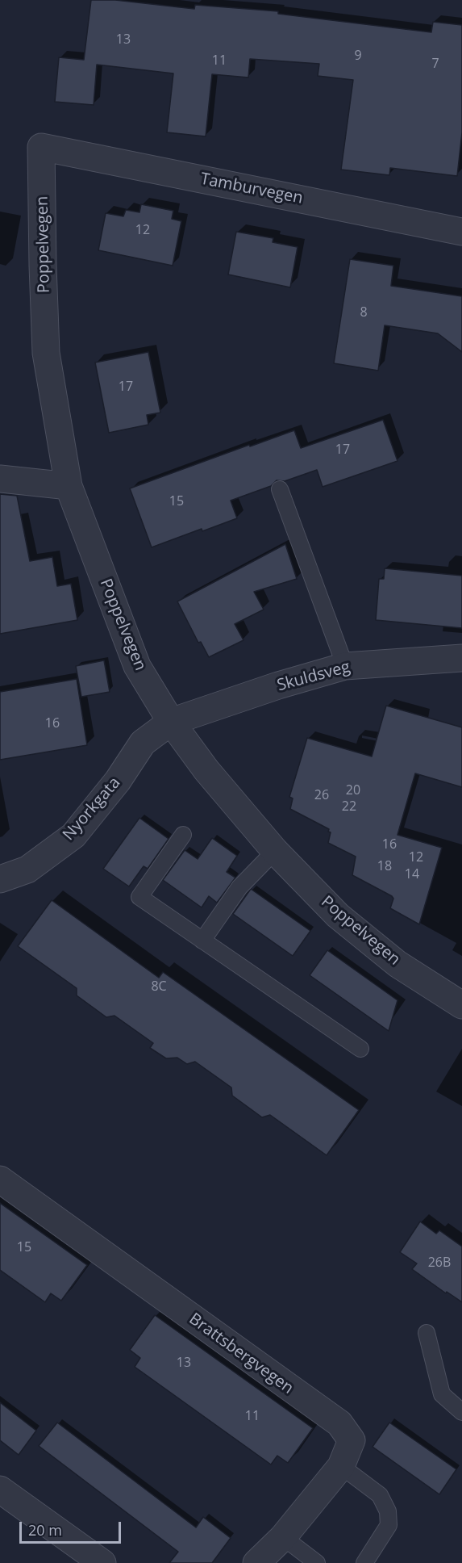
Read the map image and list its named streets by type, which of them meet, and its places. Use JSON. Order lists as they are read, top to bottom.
{
  "streets": {
    "street": [
      "Tamburvegen",
      "Poppelvegen",
      "Skuldsveg",
      "Nyorkgata",
      "Brattsbergvegen"
    ]
  },
  "crossings": [
    ["Tamburvegen", "Poppelvegen"],
    ["Poppelvegen", "Skuldsveg"],
    ["Poppelvegen", "Nyorkgata"],
    ["Skuldsveg", "Nyorkgata"]
  ],
  "house_numbers": [
    "13",
    "9",
    "11",
    "7",
    "12",
    "8",
    "17",
    "17",
    "15",
    "16",
    "20",
    "26",
    "22",
    "16",
    "12",
    "18",
    "14",
    "8C",
    "15",
    "26B",
    "13",
    "11"
  ],
  "scale_bar": "20 m"
}
